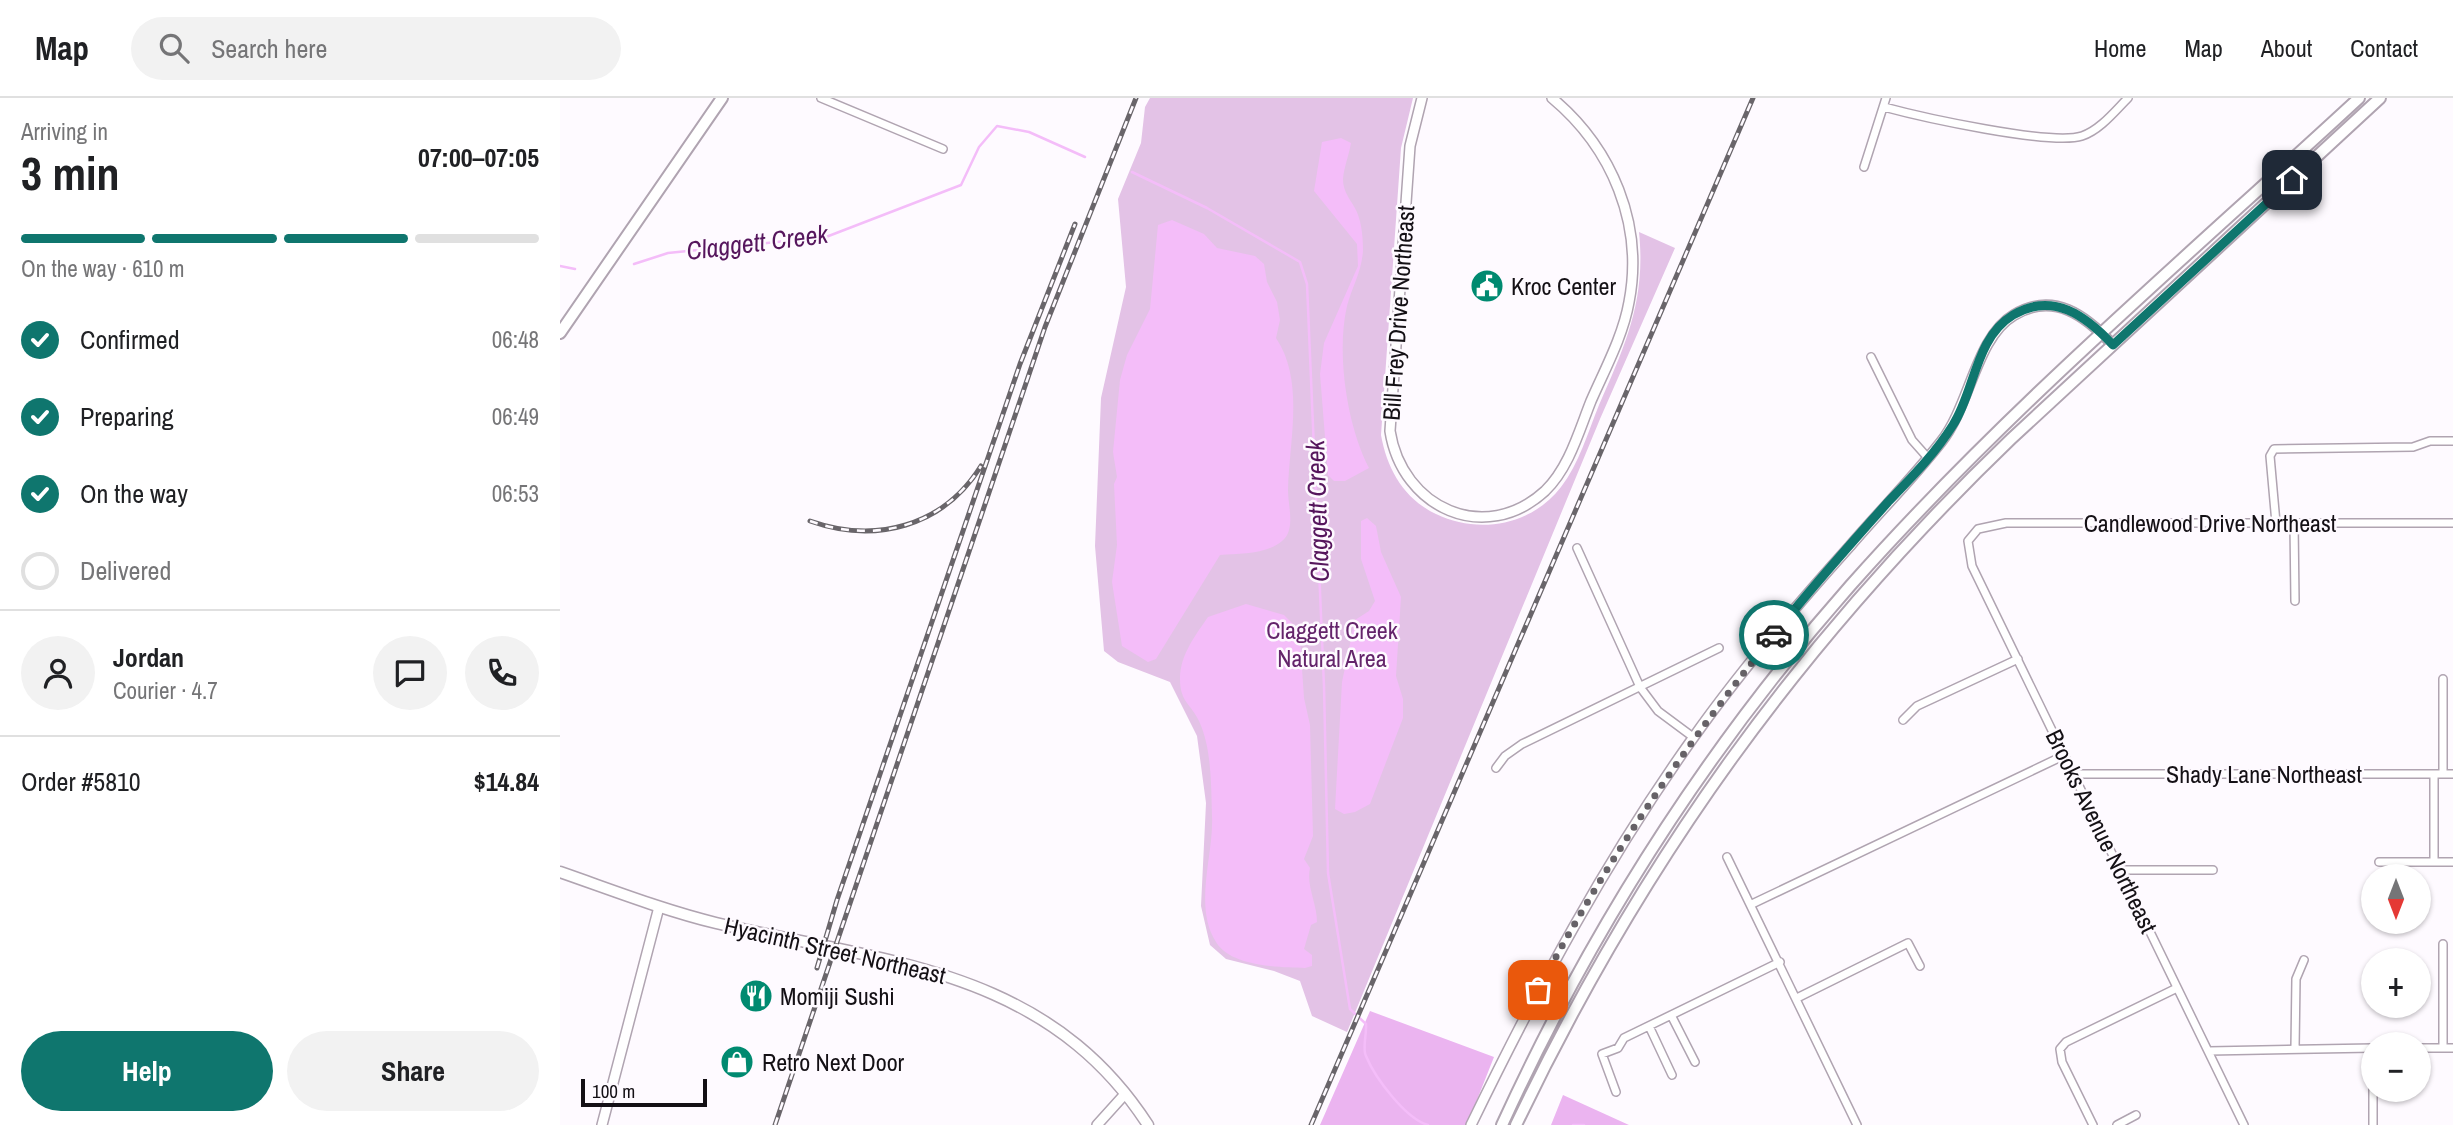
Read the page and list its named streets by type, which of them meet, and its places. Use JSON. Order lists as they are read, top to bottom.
{
  "streets": {
    "main road": ["Hyacinth Street Northeast"],
    "street": [
      "Bill Frey Drive Northeast",
      "Candlewood Drive Northeast",
      "Shady Lane Northeast",
      "Brooks Avenue Northeast"
    ]
  },
  "crossings": [
    ["Candlewood Drive Northeast", "Brooks Avenue Northeast"],
    ["Shady Lane Northeast", "Brooks Avenue Northeast"]
  ],
  "water": ["Claggett Creek"],
  "parks": ["Claggett Creek Natural Area"],
  "places": {
    "public building": ["Kroc Center"],
    "restaurant": ["Momiji Sushi"],
    "shop": ["Retro Next Door"]
  },
  "scale_bar": "100 m",
  "north": "bottom",
  "page": {
    "header": "Map",
    "search": "Search here",
    "nav": [
      "Home",
      "Map",
      "About",
      "Contact"
    ],
    "heading": ["3 min", "Arriving in", "07:00–07:05"],
    "panel": [
      "Jordan",
      "Courier · 4.7",
      "Order #5810",
      "$14.84"
    ],
    "bar": "On the way · 610 m",
    "list": [
      ["Confirmed", "06:48"],
      ["Preparing", "06:49"],
      ["On the way", "06:53"],
      "Delivered"
    ],
    "map_buttons": ["+", "−"],
    "buttons": ["Help", "Share"],
    "scale": "100 m"
  }
}
